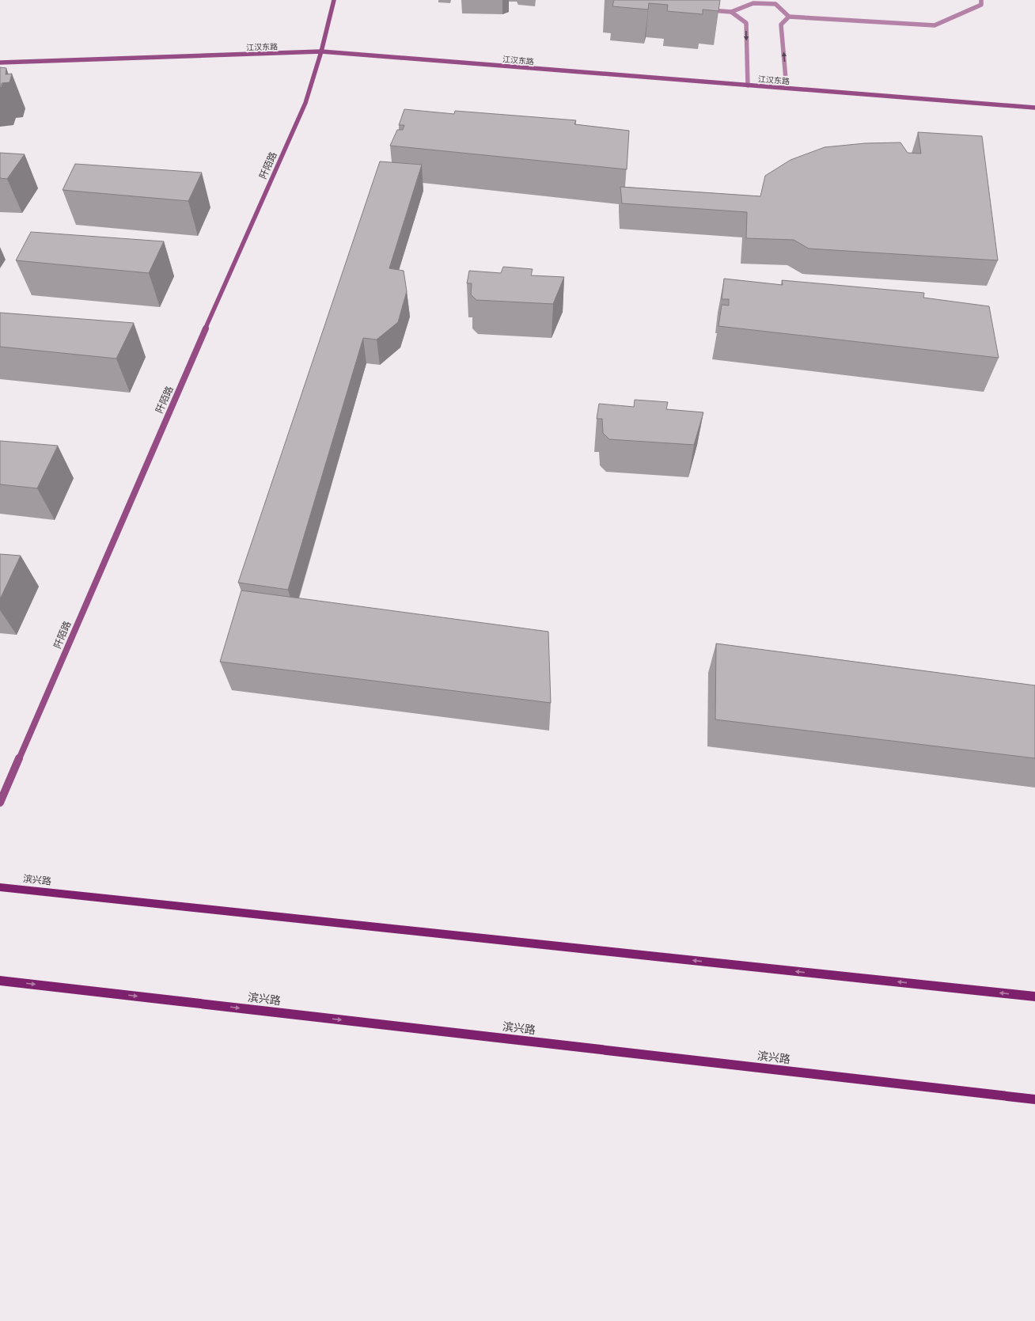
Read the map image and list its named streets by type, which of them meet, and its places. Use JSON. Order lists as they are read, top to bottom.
{
  "streets": {
    "main road": ["滨兴路"],
    "street": ["江汉东路", "阡陌路"]
  },
  "crossings": [
    ["江汉东路", "阡陌路"]
  ]
}
